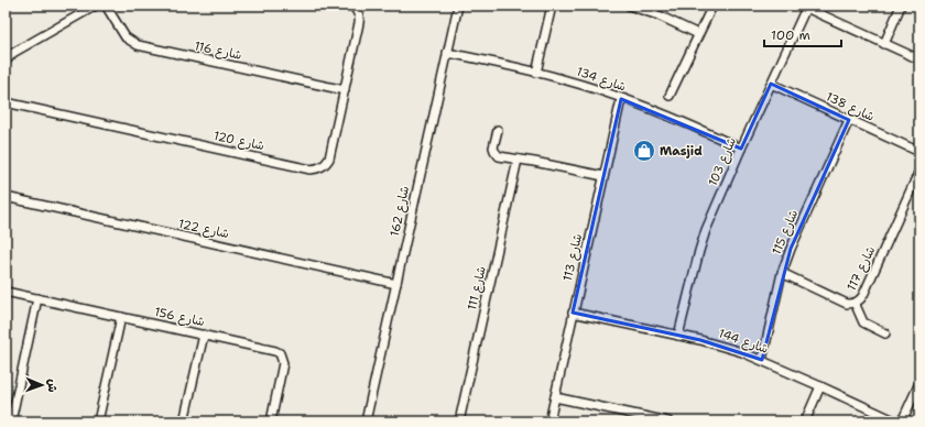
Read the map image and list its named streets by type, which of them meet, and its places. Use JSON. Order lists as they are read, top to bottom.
{
  "streets": {
    "street": [
      "شارع 116",
      "شارع 134",
      "شارع 138",
      "شارع 120",
      "شارع 103",
      "شارع 162",
      "شارع 122",
      "شارع 115",
      "شارع 113",
      "شارع 117",
      "شارع 111",
      "شارع 156",
      "شارع 144"
    ]
  },
  "crossings": [
    ["شارع 116", "شارع 120"],
    ["شارع 134", "شارع 103"],
    ["شارع 134", "شارع 162"],
    ["شارع 134", "شارع 113"],
    ["شارع 138", "شارع 103"],
    ["شارع 138", "شارع 115"],
    ["شارع 103", "شارع 144"],
    ["شارع 162", "شارع 122"],
    ["شارع 115", "شارع 117"],
    ["شارع 115", "شارع 144"],
    ["شارع 113", "شارع 144"]
  ],
  "places": {
    "shop": ["Masjid"]
  },
  "scale_bar": "100 m",
  "north": "right"
}
